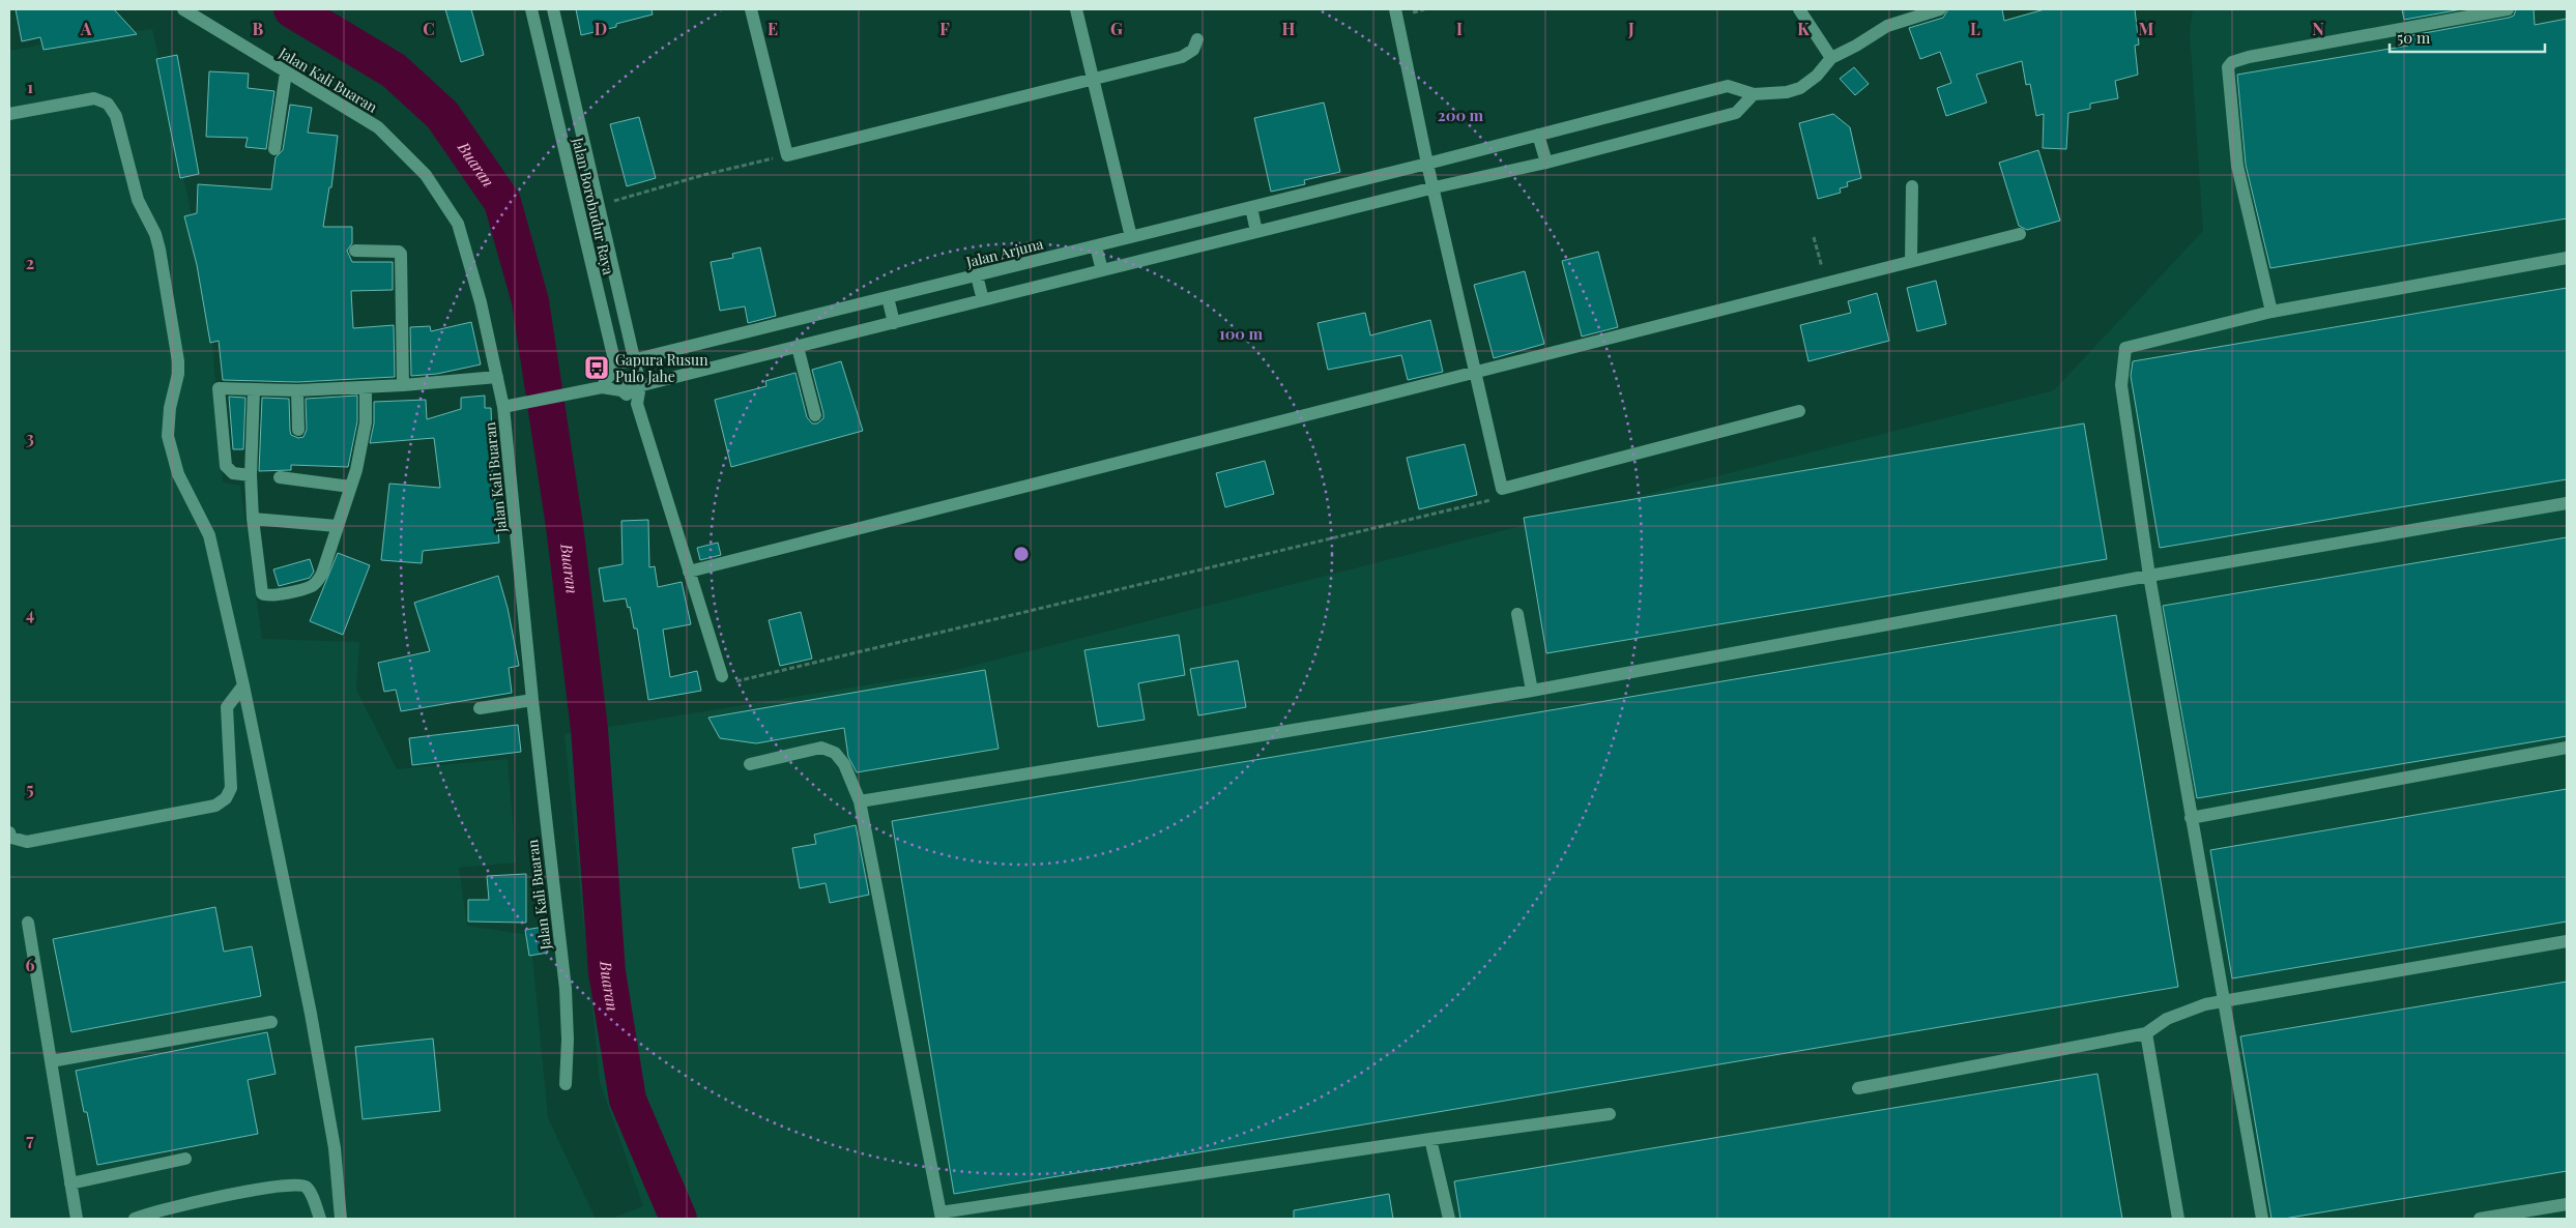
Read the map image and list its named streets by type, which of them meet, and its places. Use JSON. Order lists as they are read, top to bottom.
{
  "streets": {
    "street": ["Jalan Kali Buaran", "Jalan Borobudur Raya", "Jalan Arjuna"]
  },
  "crossings": [
    ["Jalan Borobudur Raya", "Jalan Arjuna"]
  ],
  "water": ["Buaran"],
  "places": {
    "bus stop": ["Gapura Rusun Pulo Jahe"]
  },
  "scale_bar": "50 m",
  "grid": {
    "columns": [
      "A",
      "B",
      "C",
      "D",
      "E",
      "F",
      "G",
      "H",
      "I",
      "J",
      "K",
      "L",
      "M",
      "N"
    ],
    "rows": [
      "1",
      "2",
      "3",
      "4",
      "5",
      "6",
      "7"
    ]
  },
  "rings": ["200 m", "100 m"]
}
